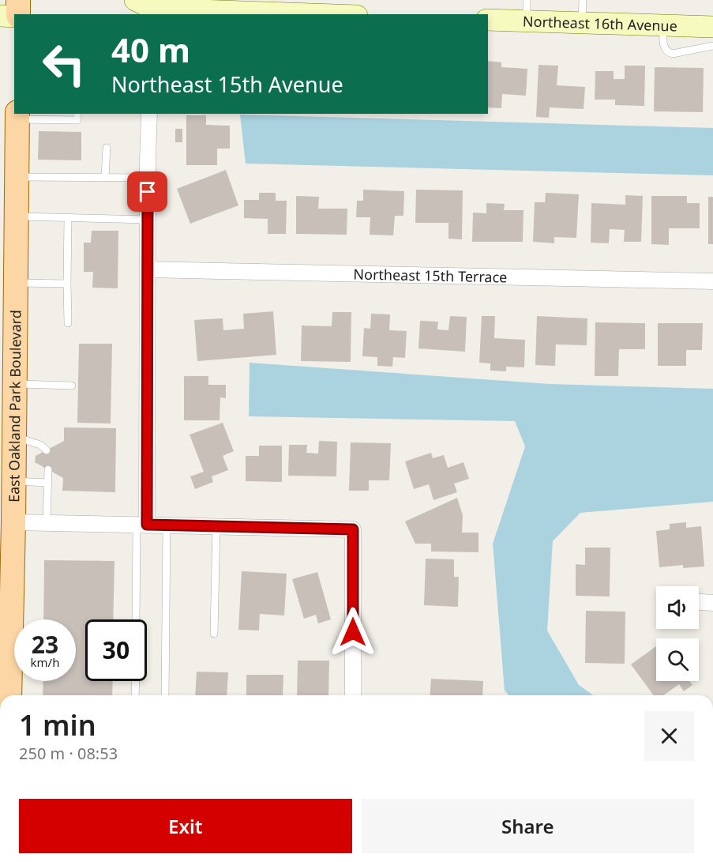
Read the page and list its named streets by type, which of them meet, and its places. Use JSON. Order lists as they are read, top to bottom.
{
  "streets": {
    "main road": ["East Oakland Park Boulevard"],
    "street": ["Northeast 16th Avenue", "Northeast 15th Terrace"]
  },
  "page": {
    "turn": ["40 m", "Northeast 15th Avenue"],
    "speed": "23 km/h",
    "limit": "30",
    "heading": ["1 min", "250 m · 08:53"],
    "buttons": ["Exit", "Share"]
  }
}
